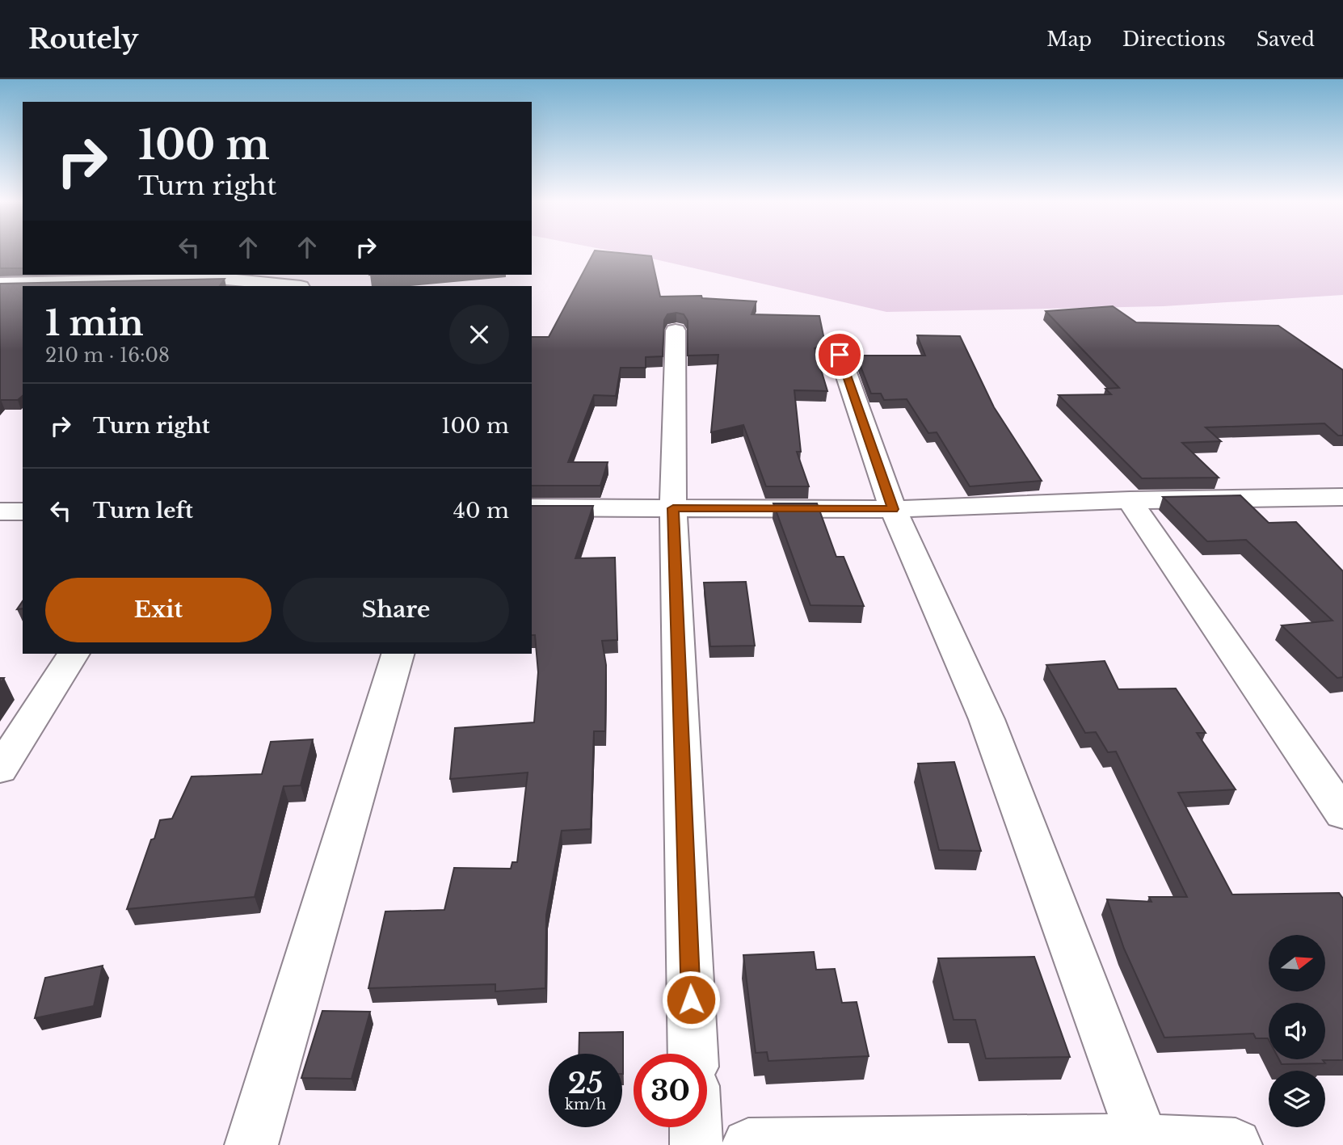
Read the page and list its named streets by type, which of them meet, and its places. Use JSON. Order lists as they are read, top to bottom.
{
  "north": "right",
  "page": {
    "header": "Routely",
    "nav": ["Map", "Directions", "Saved"],
    "turn": ["100 m", "Turn right"],
    "heading": ["1 min", "210 m · 16:08"],
    "list": [
      {
        "name": "Turn right",
        "value": "100 m"
      },
      {
        "name": "Turn left",
        "value": "40 m"
      }
    ],
    "buttons": ["Exit", "Share"],
    "speed": "25 km/h",
    "limit": "30"
  }
}
